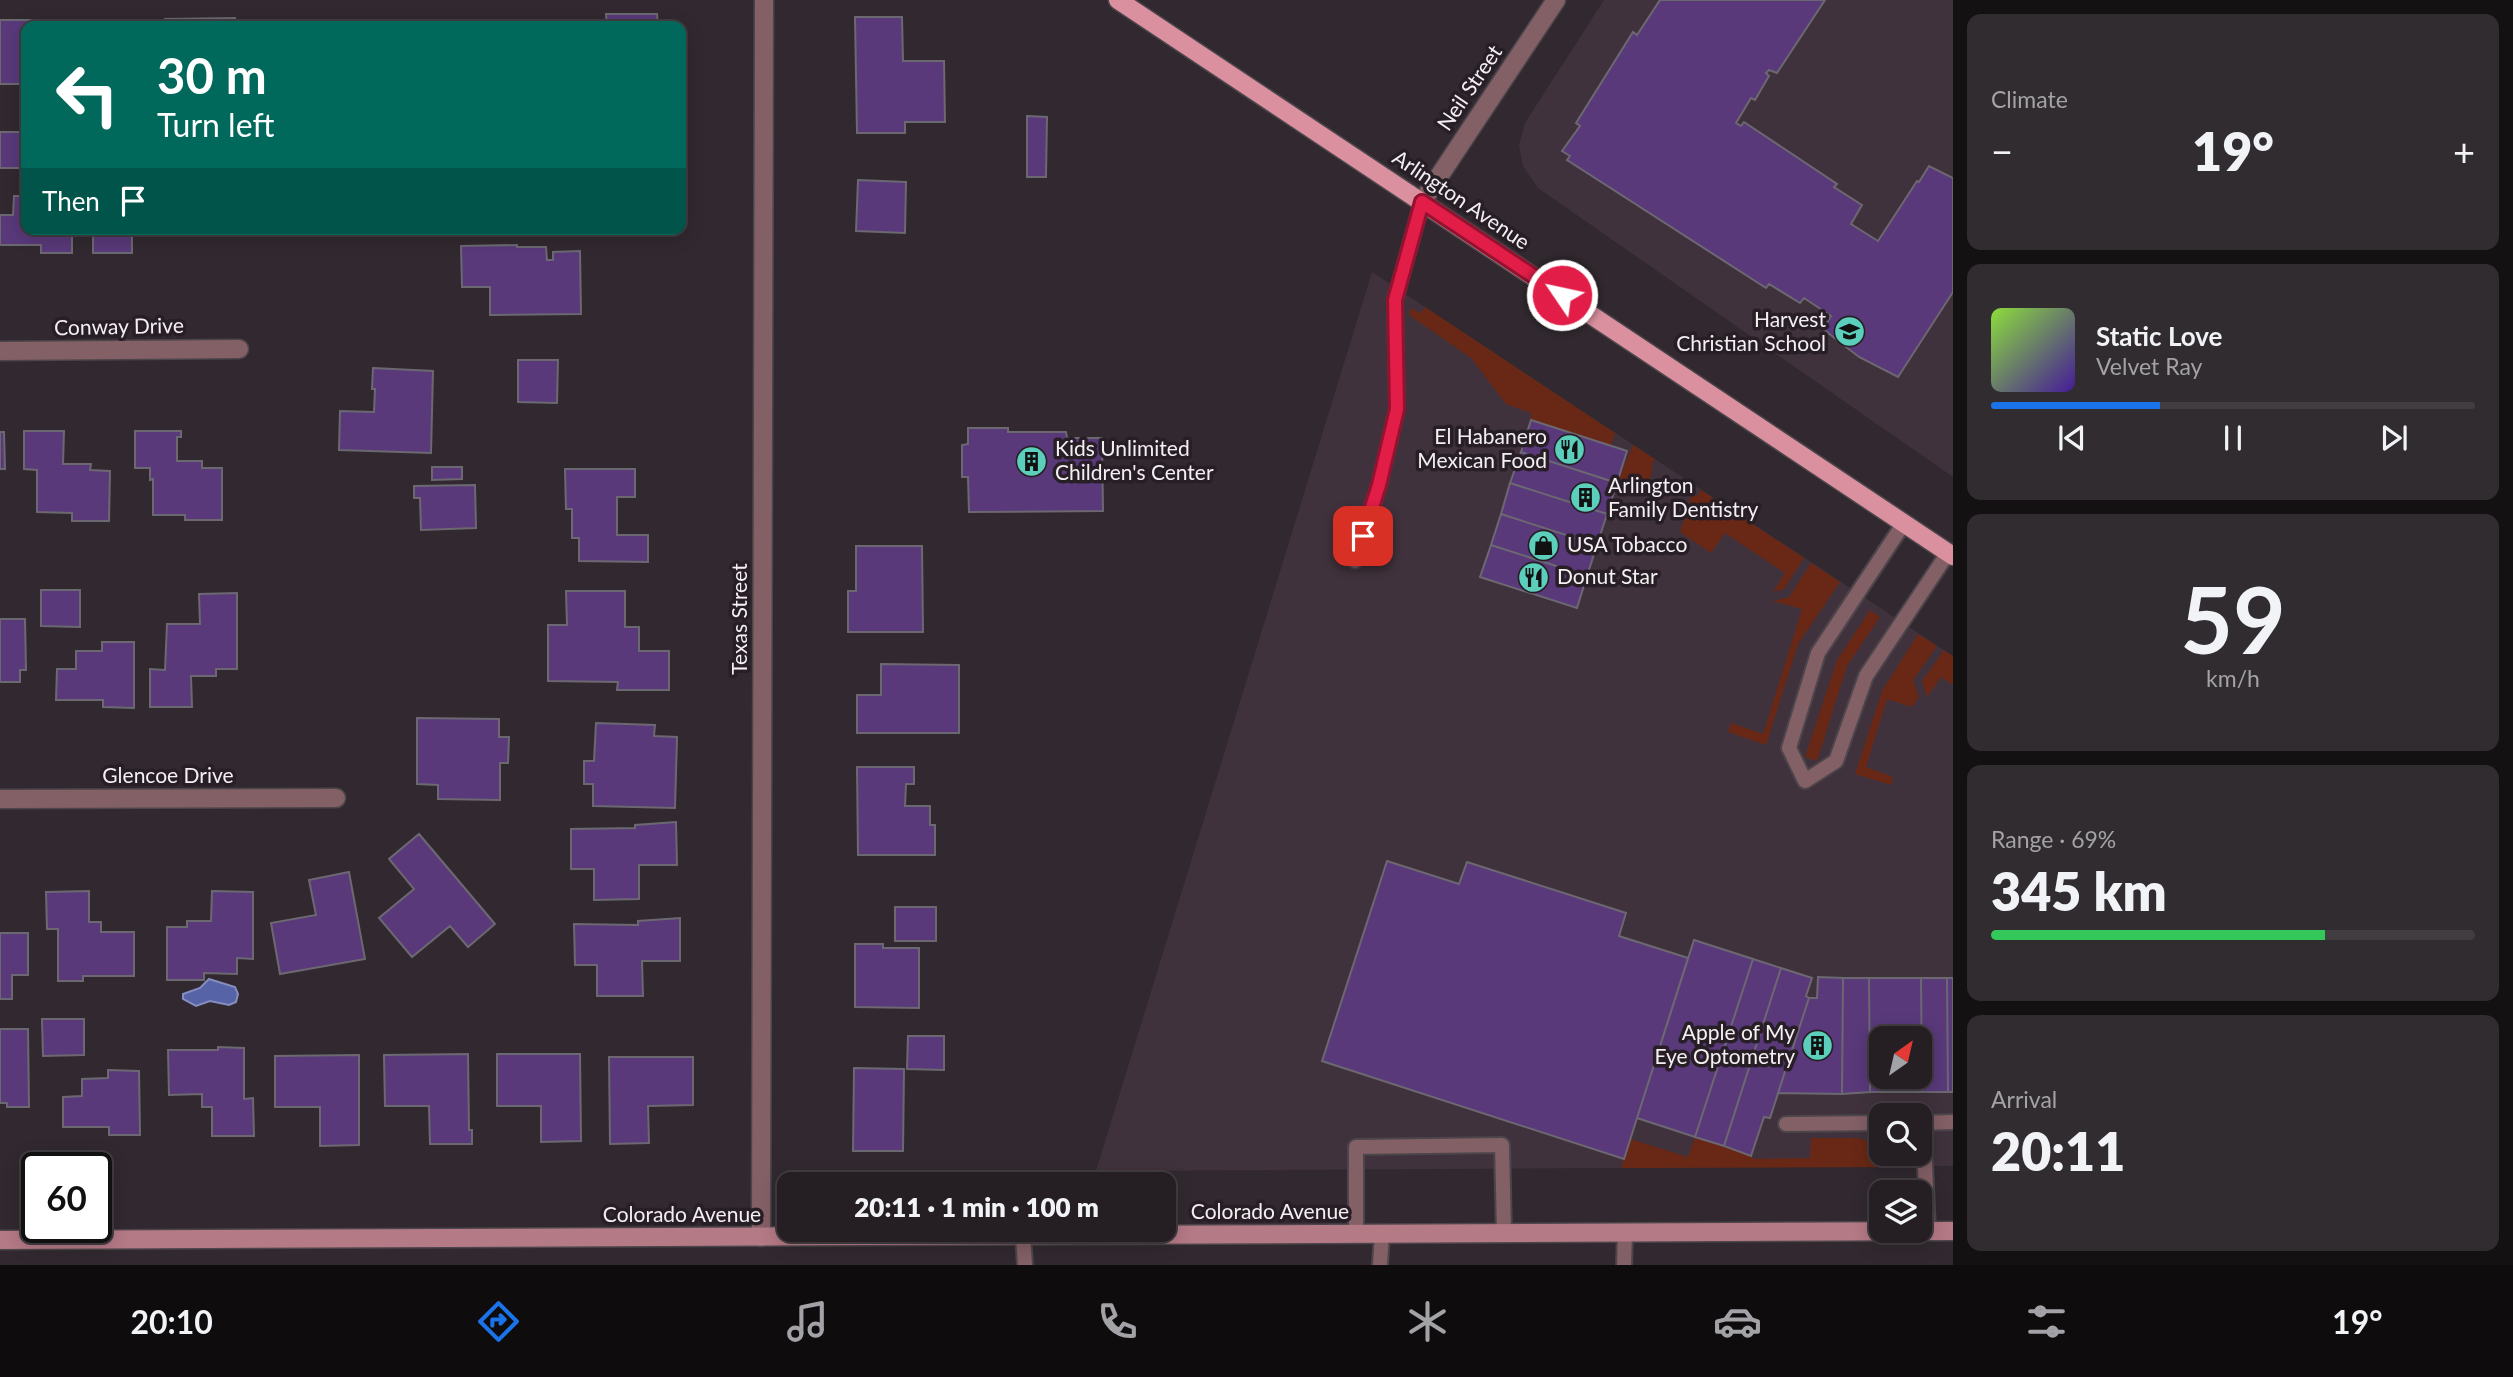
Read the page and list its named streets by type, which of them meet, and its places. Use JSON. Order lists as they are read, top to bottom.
{
  "streets": {
    "main road": ["Arlington Avenue"],
    "street": [
      "Neil Street",
      "Conway Drive",
      "Texas Street",
      "Glencoe Drive",
      "Colorado Avenue"
    ]
  },
  "crossings": [
    ["Neil Street", "Arlington Avenue"],
    ["Texas Street", "Colorado Avenue"]
  ],
  "places": {
    "school or university": ["Harvest Christian School"],
    "restaurant": ["El Habanero Mexican Food", "Donut Star"],
    "building": ["Kids Unlimited Children's Center", "Arlington Family Dentistry", "Apple of My Eye Optometry"],
    "shop": ["USA Tobacco"]
  },
  "north": "top right",
  "page": {
    "tile": [
      "Climate",
      ["59", "km/h"],
      ["Range · 69%", "345 km"],
      ["Arrival", "20:11"]
    ],
    "turn": ["30 m", "Turn left"],
    "heat": ["−", "19°", "+"],
    "then": "Then",
    "song": ["Static Love", "Velvet Ray"],
    "limit": "60",
    "trip": "20:11 · 1 min · 100 m",
    "tabs": ["20:10", "19°"]
  }
}
